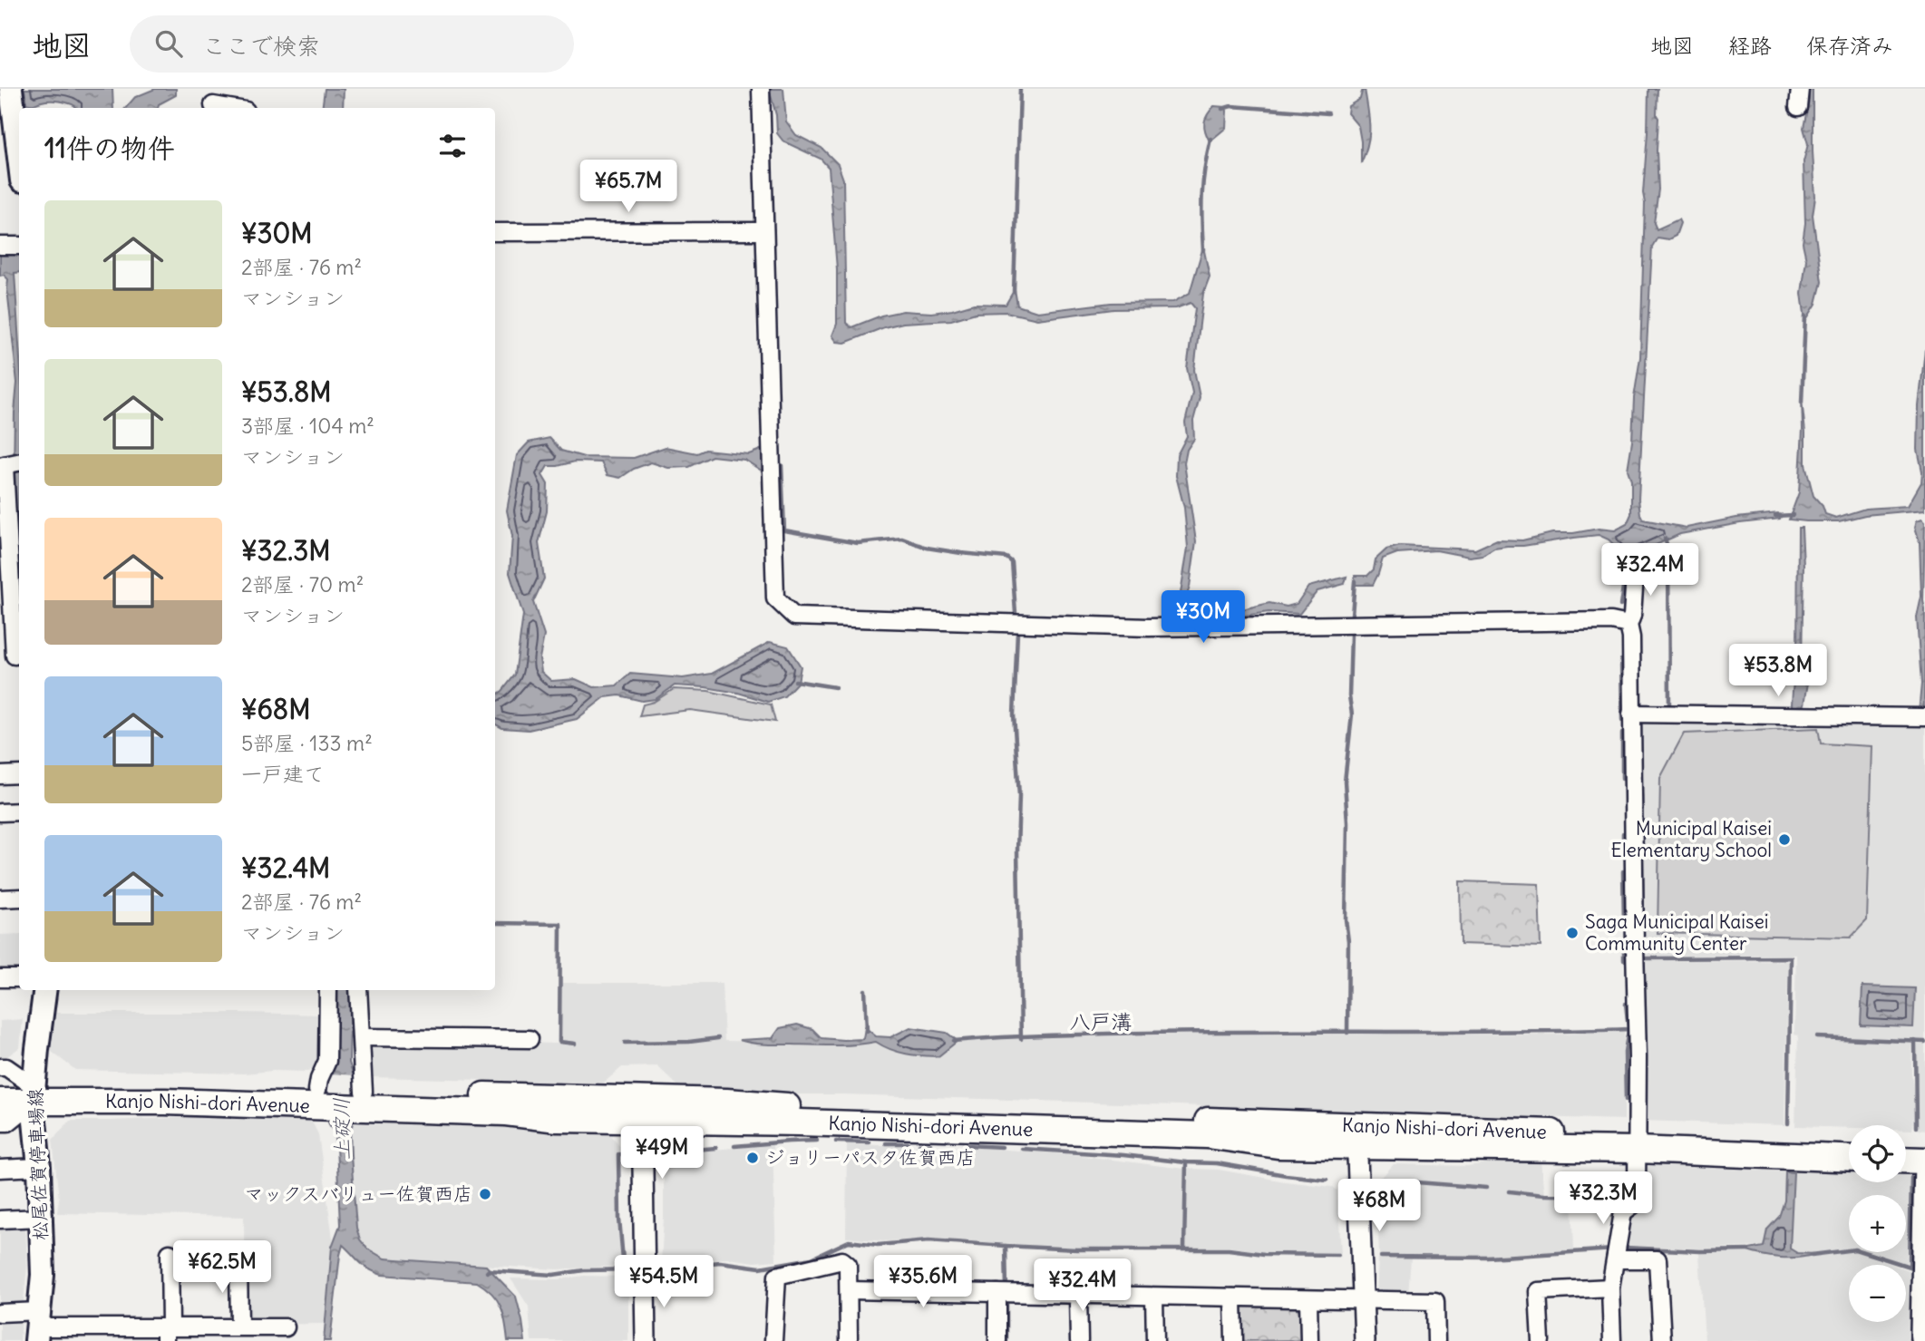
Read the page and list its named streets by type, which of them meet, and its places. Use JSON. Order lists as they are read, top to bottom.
{
  "streets": {
    "highway": ["Kanjo Nishi-dori Avenue"],
    "main road": ["松尾佐賀停車場線"]
  },
  "crossings": [
    ["Kanjo Nishi-dori Avenue", "松尾佐賀停車場線"]
  ],
  "districts": ["八戸溝"],
  "water": ["上碇川"],
  "places": [
    "Municipal Kaisei Elementary School",
    "Saga Municipal Kaisei Community Center",
    "ジョリーパスタ佐賀西店",
    "マックスバリュー佐賀西店"
  ],
  "page": {
    "header": "地図",
    "search": "ここで検索",
    "nav": ["地図", "経路", "保存済み"],
    "heading": "11件の物件",
    "price": [
      "¥65.7M",
      "¥32.4M",
      "¥30M",
      "¥53.8M",
      "¥49M",
      "¥32.3M",
      "¥68M",
      "¥62.5M",
      "¥54.5M",
      "¥35.6M",
      "¥32.4M"
    ],
    "list": [
      {
        "name": "¥30M",
        "note": "2部屋 · 76 m² · マンション"
      },
      {
        "name": "¥53.8M",
        "note": "3部屋 · 104 m² · マンション"
      },
      {
        "name": "¥32.3M",
        "note": "2部屋 · 70 m² · マンション"
      },
      {
        "name": "¥68M",
        "note": "5部屋 · 133 m² · 一戸建て"
      },
      {
        "name": "¥32.4M",
        "note": "2部屋 · 76 m² · マンション"
      }
    ],
    "map_buttons": ["+", "−"]
  }
}
